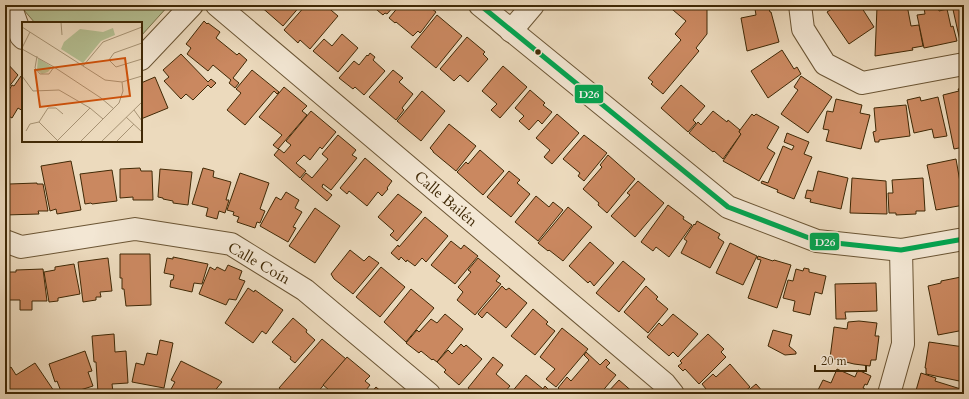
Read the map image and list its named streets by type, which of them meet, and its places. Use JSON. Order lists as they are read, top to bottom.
{
  "streets": {
    "street": ["Calle Bailén", "Calle Coín"]
  },
  "lines": ["transit line D26"],
  "scale_bar": "20 m"
}
